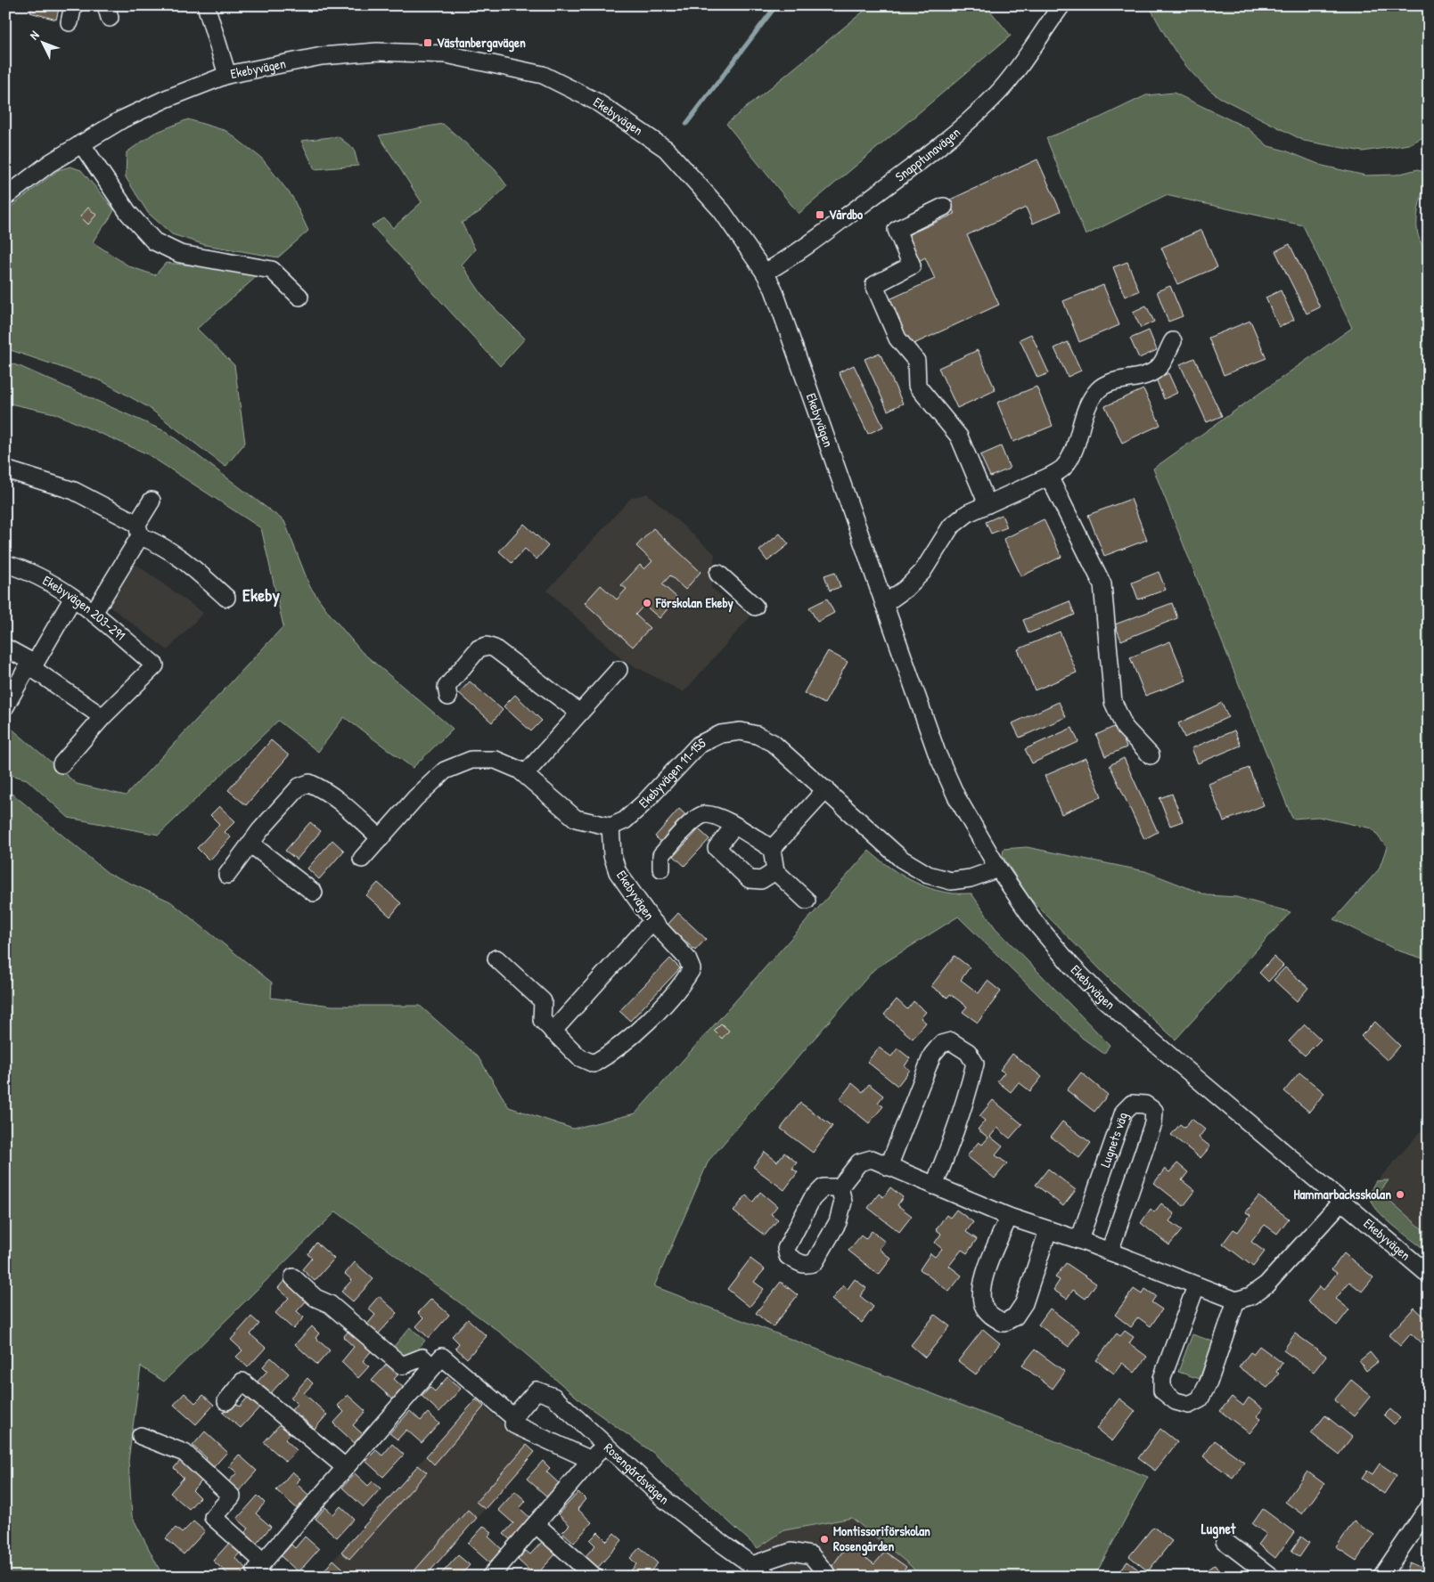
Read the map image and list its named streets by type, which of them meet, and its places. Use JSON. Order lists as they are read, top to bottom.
{
  "streets": {
    "street": [
      "Ekebyvägen",
      "Snapptunavägen",
      "Ekebyvägen 203-291",
      "Ekebyvägen 11-155",
      "Lugnets väg",
      "Rosengårdsvägen"
    ]
  },
  "crossings": [
    ["Ekebyvägen", "Snapptunavägen"],
    ["Ekebyvägen", "Ekebyvägen 11-155"]
  ],
  "districts": ["Ekeby", "Lugnet"],
  "places": {
    "transit": ["Västanbergavägen", "Vårdbo"],
    "other": ["Förskolan Ekeby", "Hammarbacksskolan", "Montissoriförskolan Rosengården"]
  },
  "north": "top left"
}
